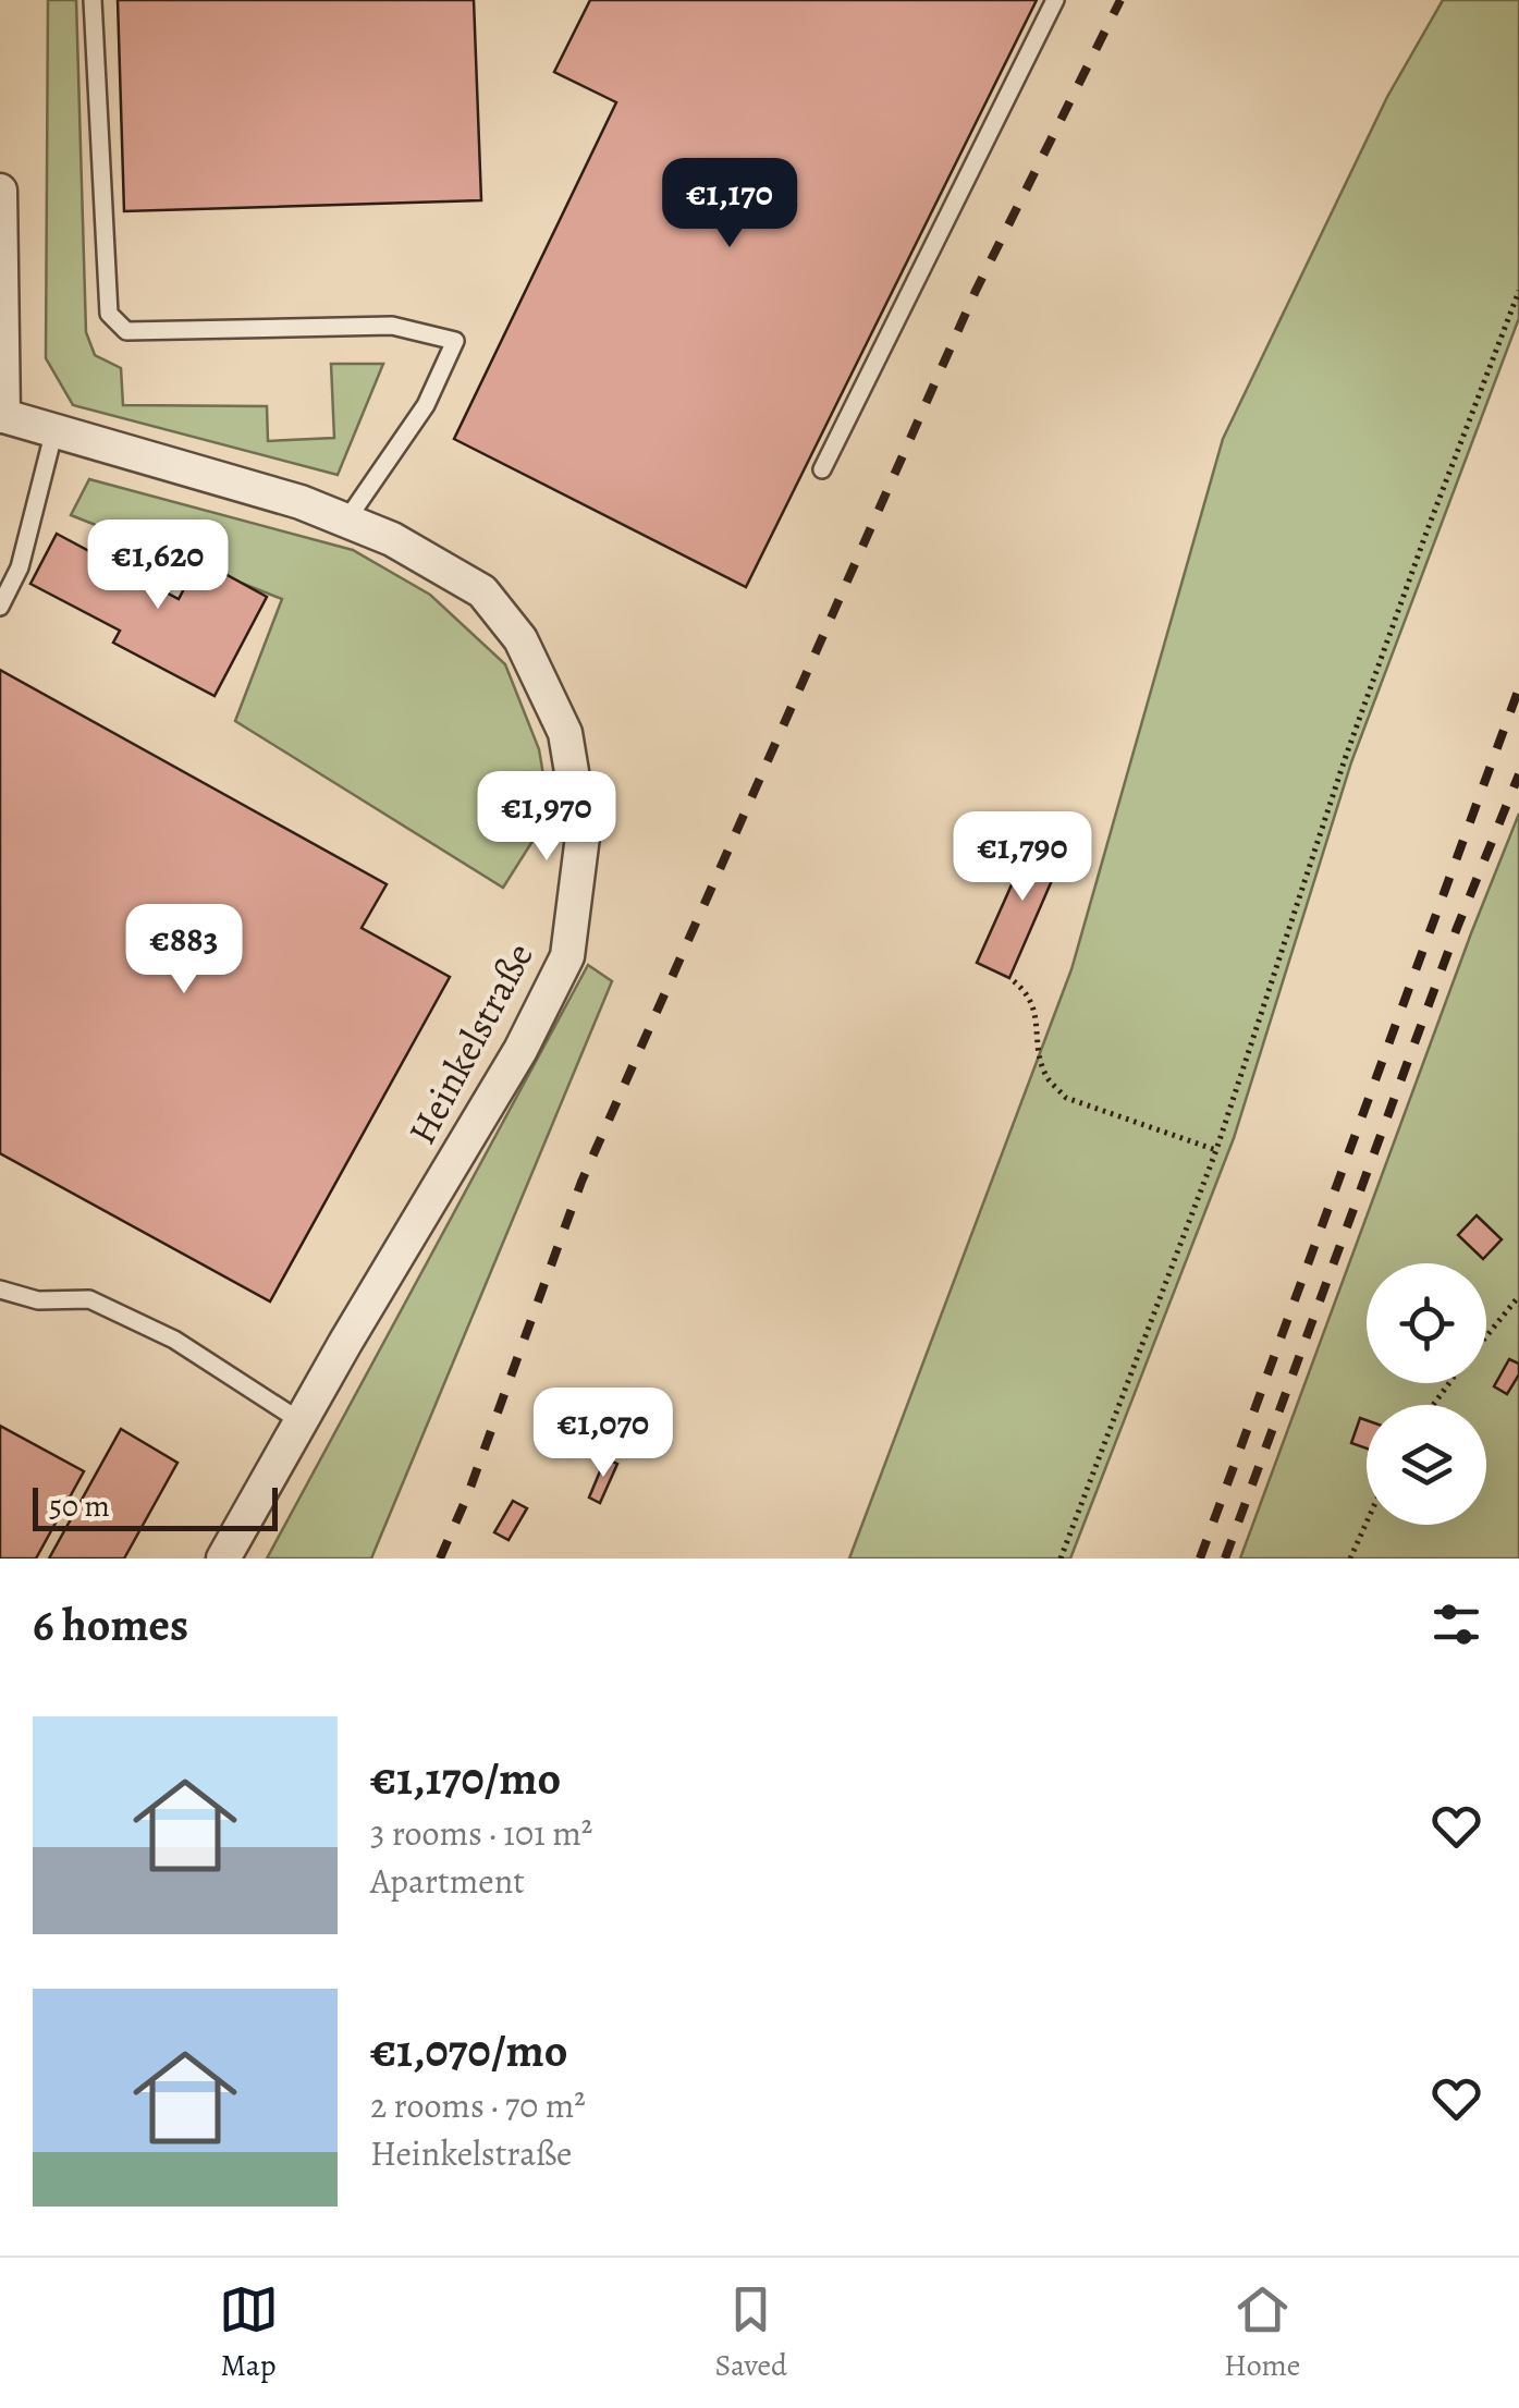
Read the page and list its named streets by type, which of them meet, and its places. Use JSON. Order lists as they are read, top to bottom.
{
  "streets": {
    "street": ["Heinkelstraße"]
  },
  "scale_bar": "50 m",
  "page": {
    "price": [
      "€1,170",
      "€1,620",
      "€1,970",
      "€1,790",
      "€883",
      "€1,070"
    ],
    "scale": "50 m",
    "heading": "6 homes",
    "list": [
      {
        "name": "€1,170/mo",
        "note": "3 rooms · 101 m² · Apartment"
      },
      {
        "name": "€1,070/mo",
        "note": "2 rooms · 70 m² · Heinkelstraße"
      }
    ],
    "tabs": ["Map", "Saved", "Home"]
  }
}
